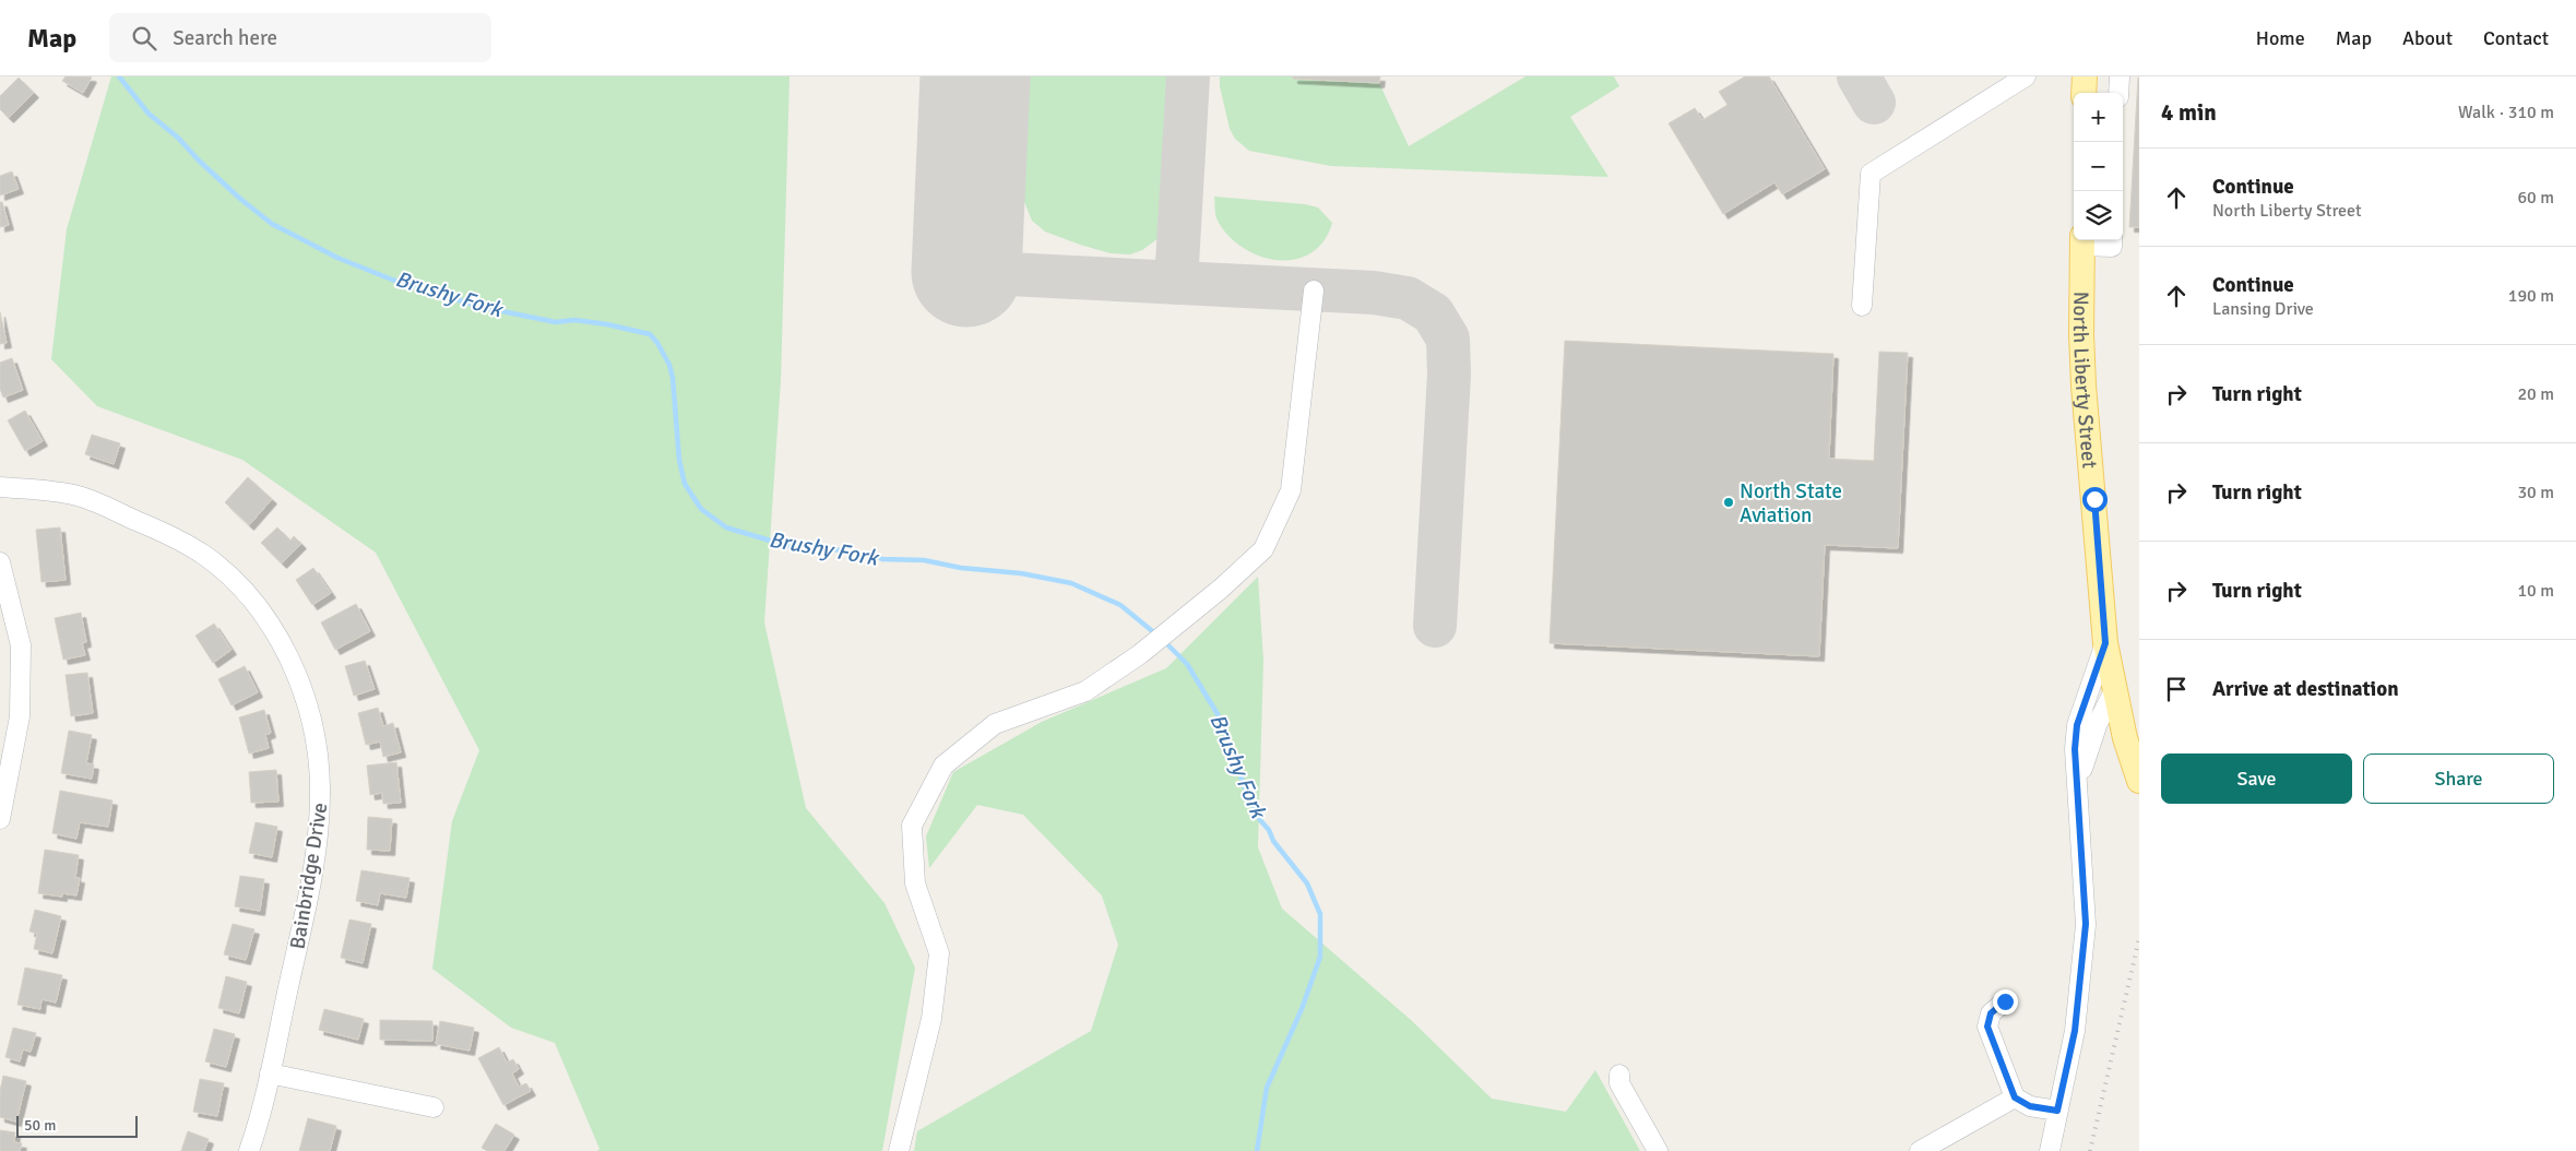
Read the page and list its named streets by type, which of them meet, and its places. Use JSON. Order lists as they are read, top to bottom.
{
  "streets": {
    "main road": ["North Liberty Street"],
    "street": ["Bainbridge Drive"]
  },
  "water": ["Brushy Fork"],
  "places": ["North State Aviation"],
  "scale_bar": "50 m",
  "page": {
    "header": "Map",
    "search": "Search here",
    "nav": [
      "Home",
      "Map",
      "About",
      "Contact"
    ],
    "heading": ["4 min", "Walk · 310 m"],
    "map_buttons": ["+", "−"],
    "list": [
      ["Continue", "North Liberty Street", "60 m"],
      ["Continue", "Lansing Drive", "190 m"],
      ["Turn right", "20 m"],
      ["Turn right", "30 m"],
      ["Turn right", "10 m"],
      "Arrive at destination"
    ],
    "buttons": ["Save", "Share"],
    "scale": "50 m"
  }
}
